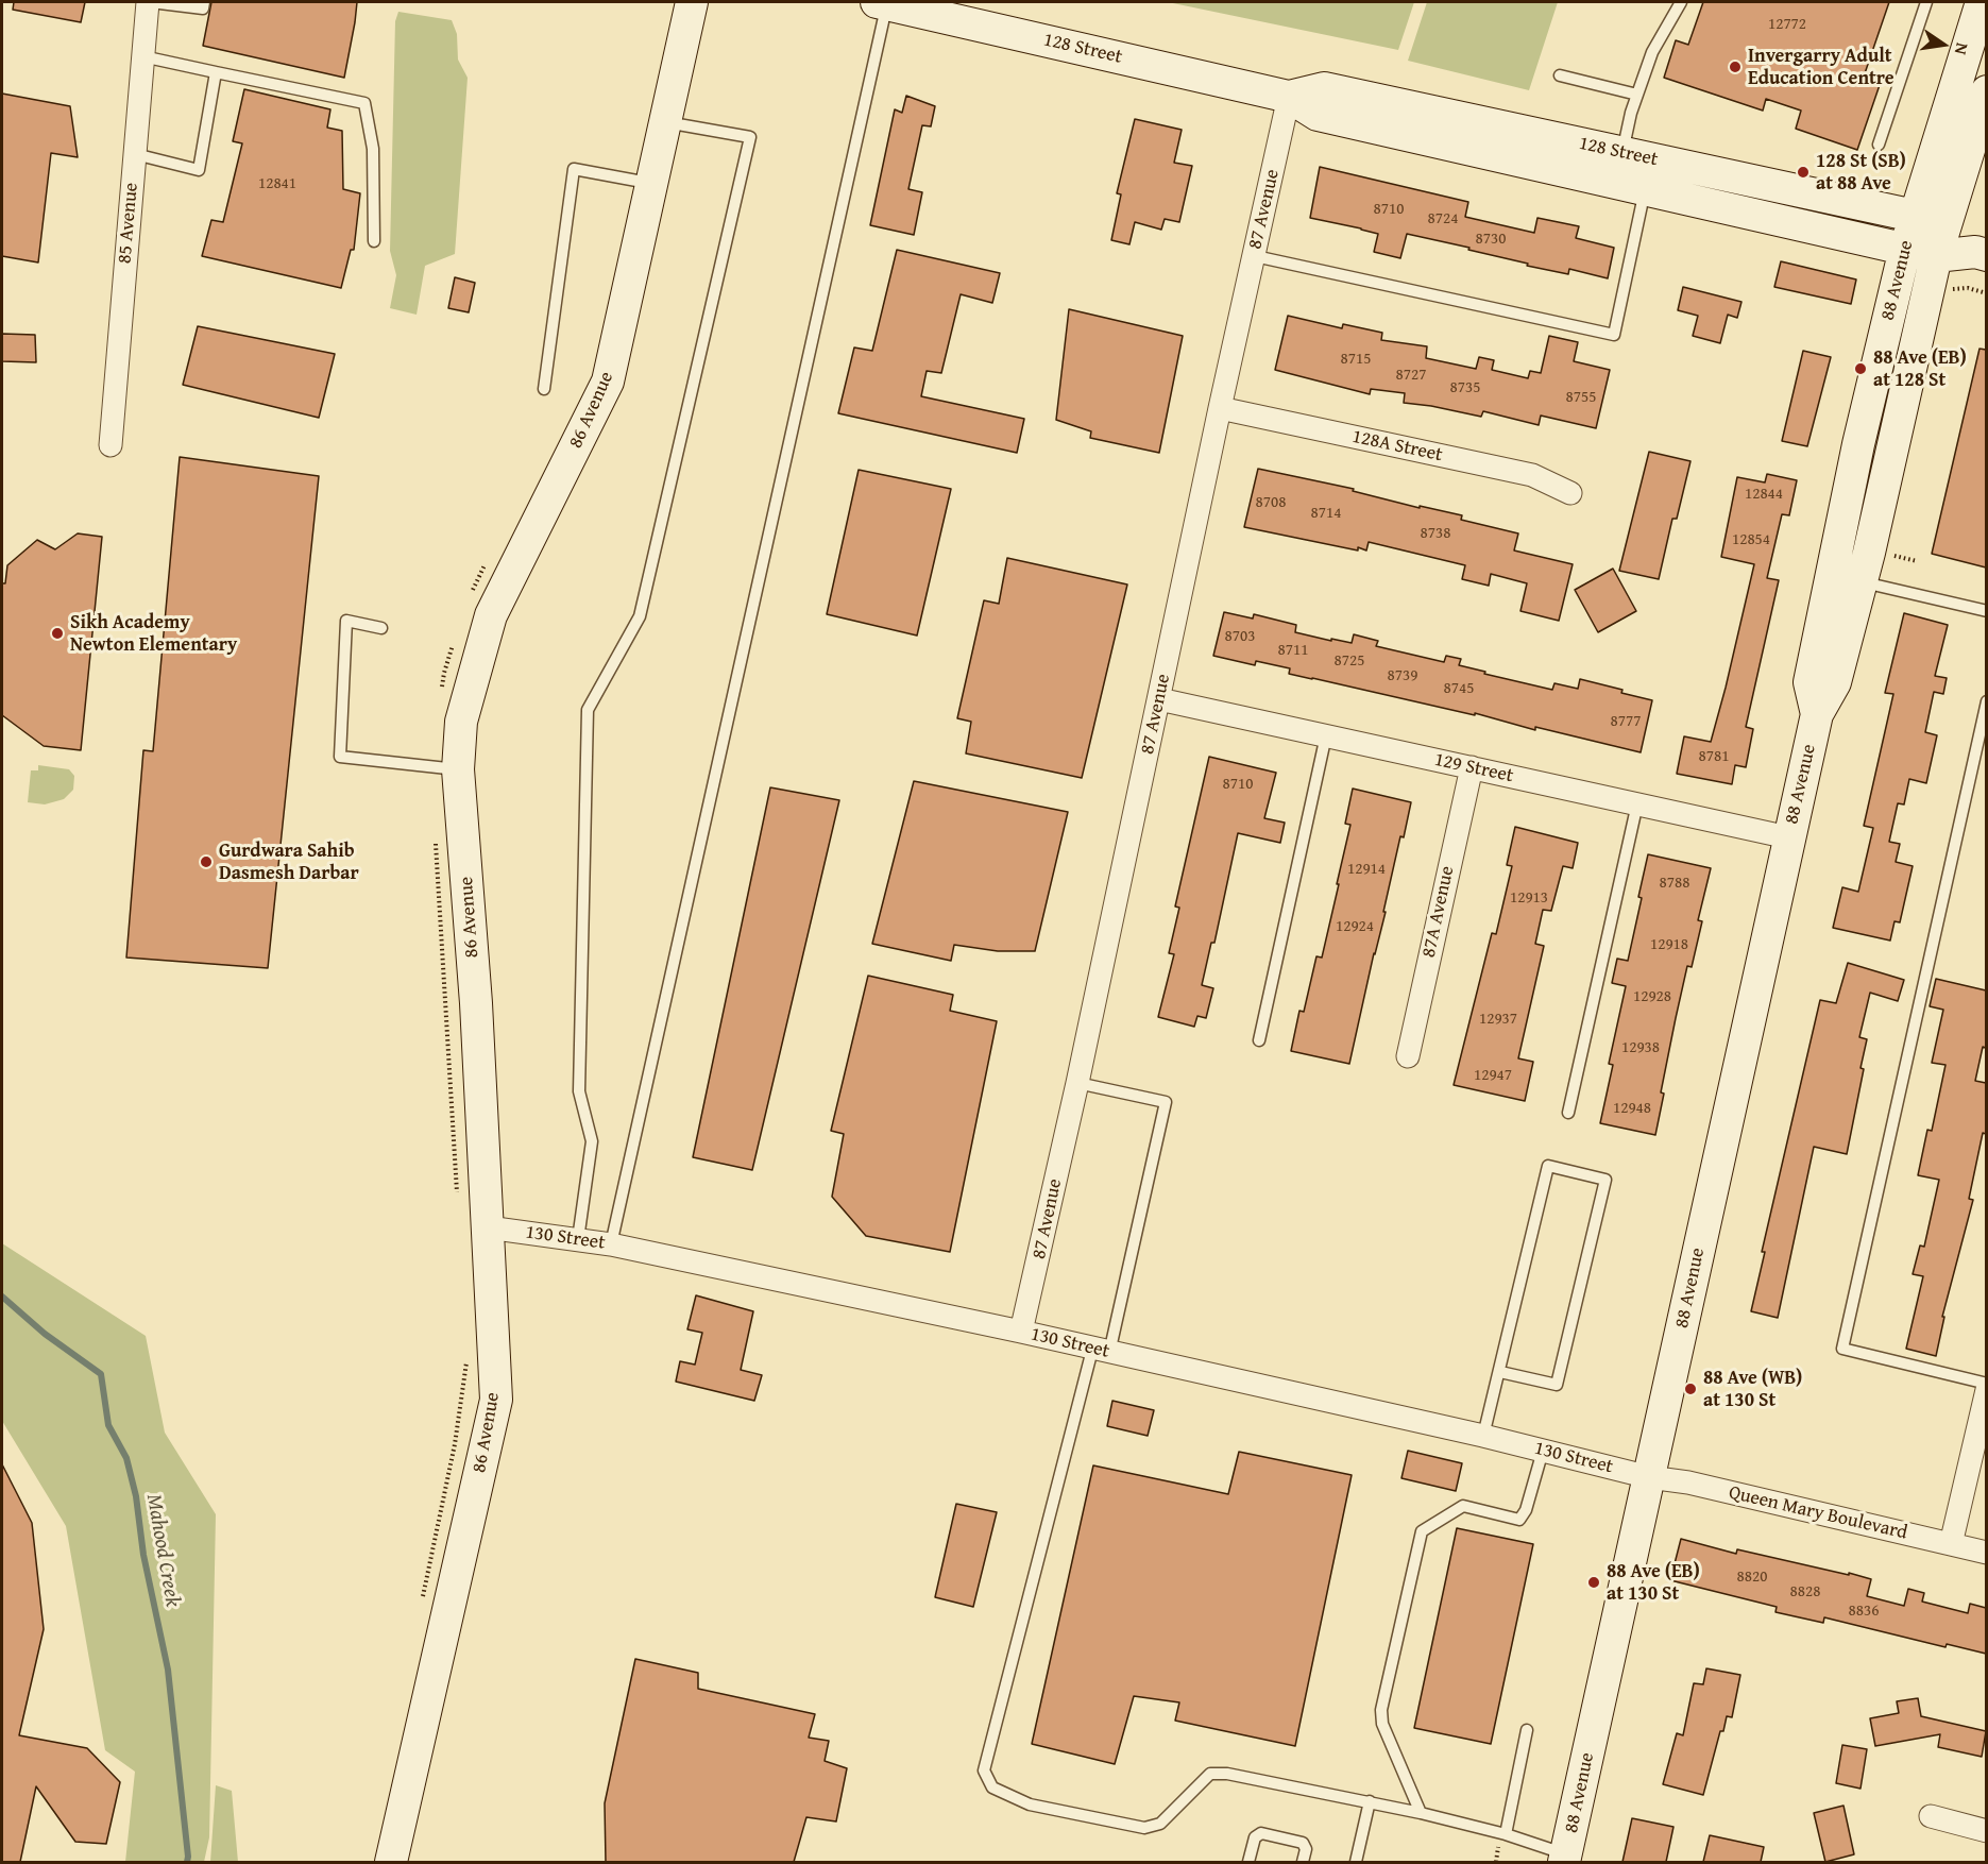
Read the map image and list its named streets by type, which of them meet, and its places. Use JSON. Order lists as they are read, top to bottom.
{
  "streets": {
    "main road": ["128 Street", "88 Avenue", "86 Avenue"],
    "street": [
      "87 Avenue",
      "85 Avenue",
      "128A Street",
      "129 Street",
      "87A Avenue",
      "130 Street",
      "Queen Mary Boulevard"
    ]
  },
  "crossings": [
    ["128 Street", "87 Avenue"],
    ["128 Street", "88 Avenue"],
    ["87 Avenue", "128A Street"],
    ["87 Avenue", "129 Street"],
    ["87 Avenue", "130 Street"],
    ["88 Avenue", "129 Street"],
    ["88 Avenue", "130 Street"],
    ["88 Avenue", "Queen Mary Boulevard"],
    ["86 Avenue", "130 Street"],
    ["129 Street", "87A Avenue"],
    ["130 Street", "Queen Mary Boulevard"]
  ],
  "water": ["Mahood Creek"],
  "places": [
    "Invergarry Adult Education Centre",
    "128 St (SB) at 88 Ave",
    "88 Ave (EB) at 128 St",
    "Sikh Academy Newton Elementary",
    "Gurdwara Sahib Dasmesh Darbar",
    "88 Ave (WB) at 130 St",
    "88 Ave (EB) at 130 St"
  ],
  "house_numbers": [
    "12772",
    "12841",
    "8710",
    "8724",
    "8730",
    "8715",
    "8727",
    "8735",
    "8755",
    "12844",
    "8708",
    "8714",
    "8738",
    "12854",
    "8703",
    "8711",
    "8725",
    "8739",
    "8745",
    "8777",
    "8781",
    "8710",
    "12914",
    "8788",
    "12913",
    "12924",
    "12918",
    "12928",
    "12937",
    "12938",
    "12947",
    "12948",
    "8820",
    "8828",
    "8836"
  ],
  "north": "right"
}
